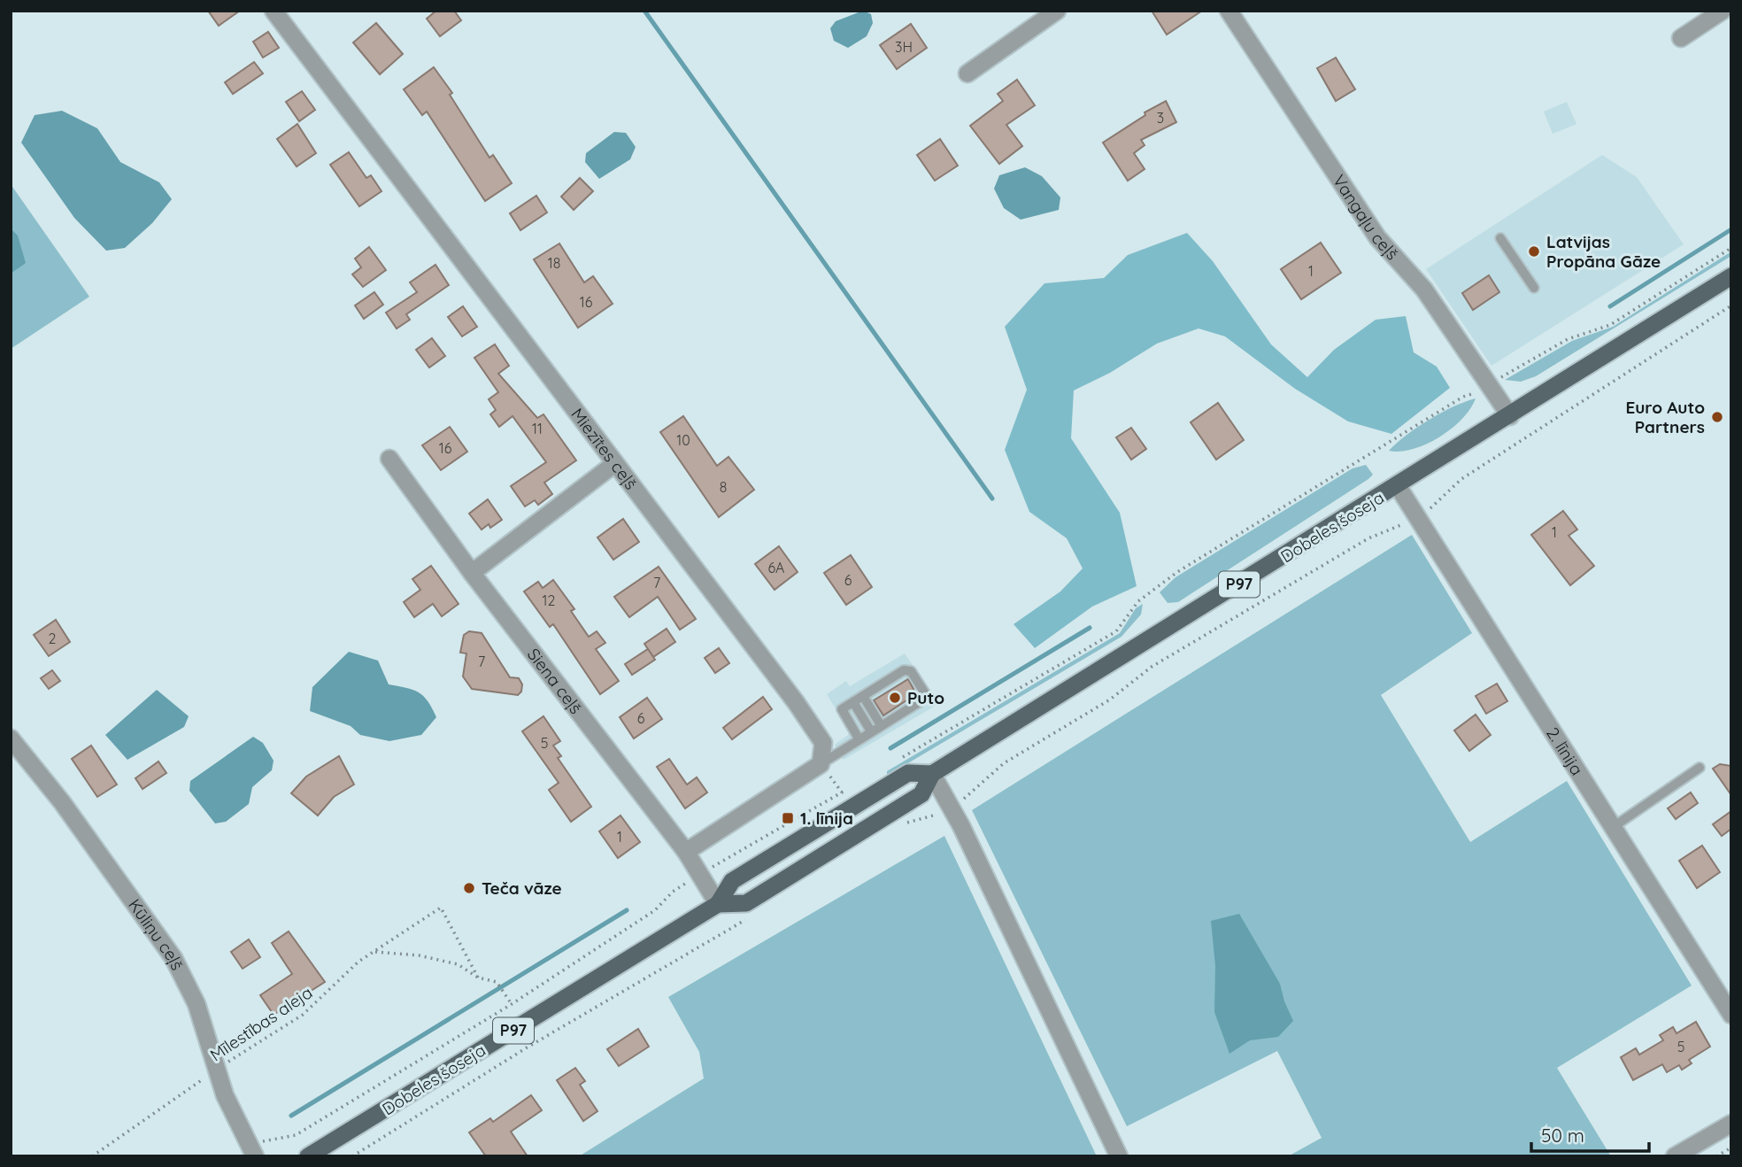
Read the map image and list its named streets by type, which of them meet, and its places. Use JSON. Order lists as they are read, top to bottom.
{
  "streets": {
    "main road": ["Dobeles šoseja", "P97"],
    "street": [
      "Vangaļu ceļš",
      "Miezītes ceļš",
      "Siena ceļš",
      "2. līnija",
      "Kūliņu ceļš"
    ],
    "path": ["Mīlestības aleja"]
  },
  "crossings": [
    ["Vangaļu ceļš", "Dobeles šoseja"],
    ["Dobeles šoseja", "Siena ceļš"],
    ["Dobeles šoseja", "2. līnija"],
    ["Kūliņu ceļš", "Mīlestības aleja"]
  ],
  "places": {
    "other": [
      "Latvijas Propāna Gāze",
      "Euro Auto Partners",
      "Puto",
      "Teča vāze"
    ],
    "transit": ["1. līnija"]
  },
  "house_numbers": [
    "3H",
    "3",
    "18",
    "1",
    "16",
    "11",
    "10",
    "16",
    "8",
    "1",
    "6A",
    "6",
    "7",
    "12",
    "2",
    "7",
    "6",
    "5",
    "1",
    "5"
  ],
  "scale_bar": "50 m"
}
